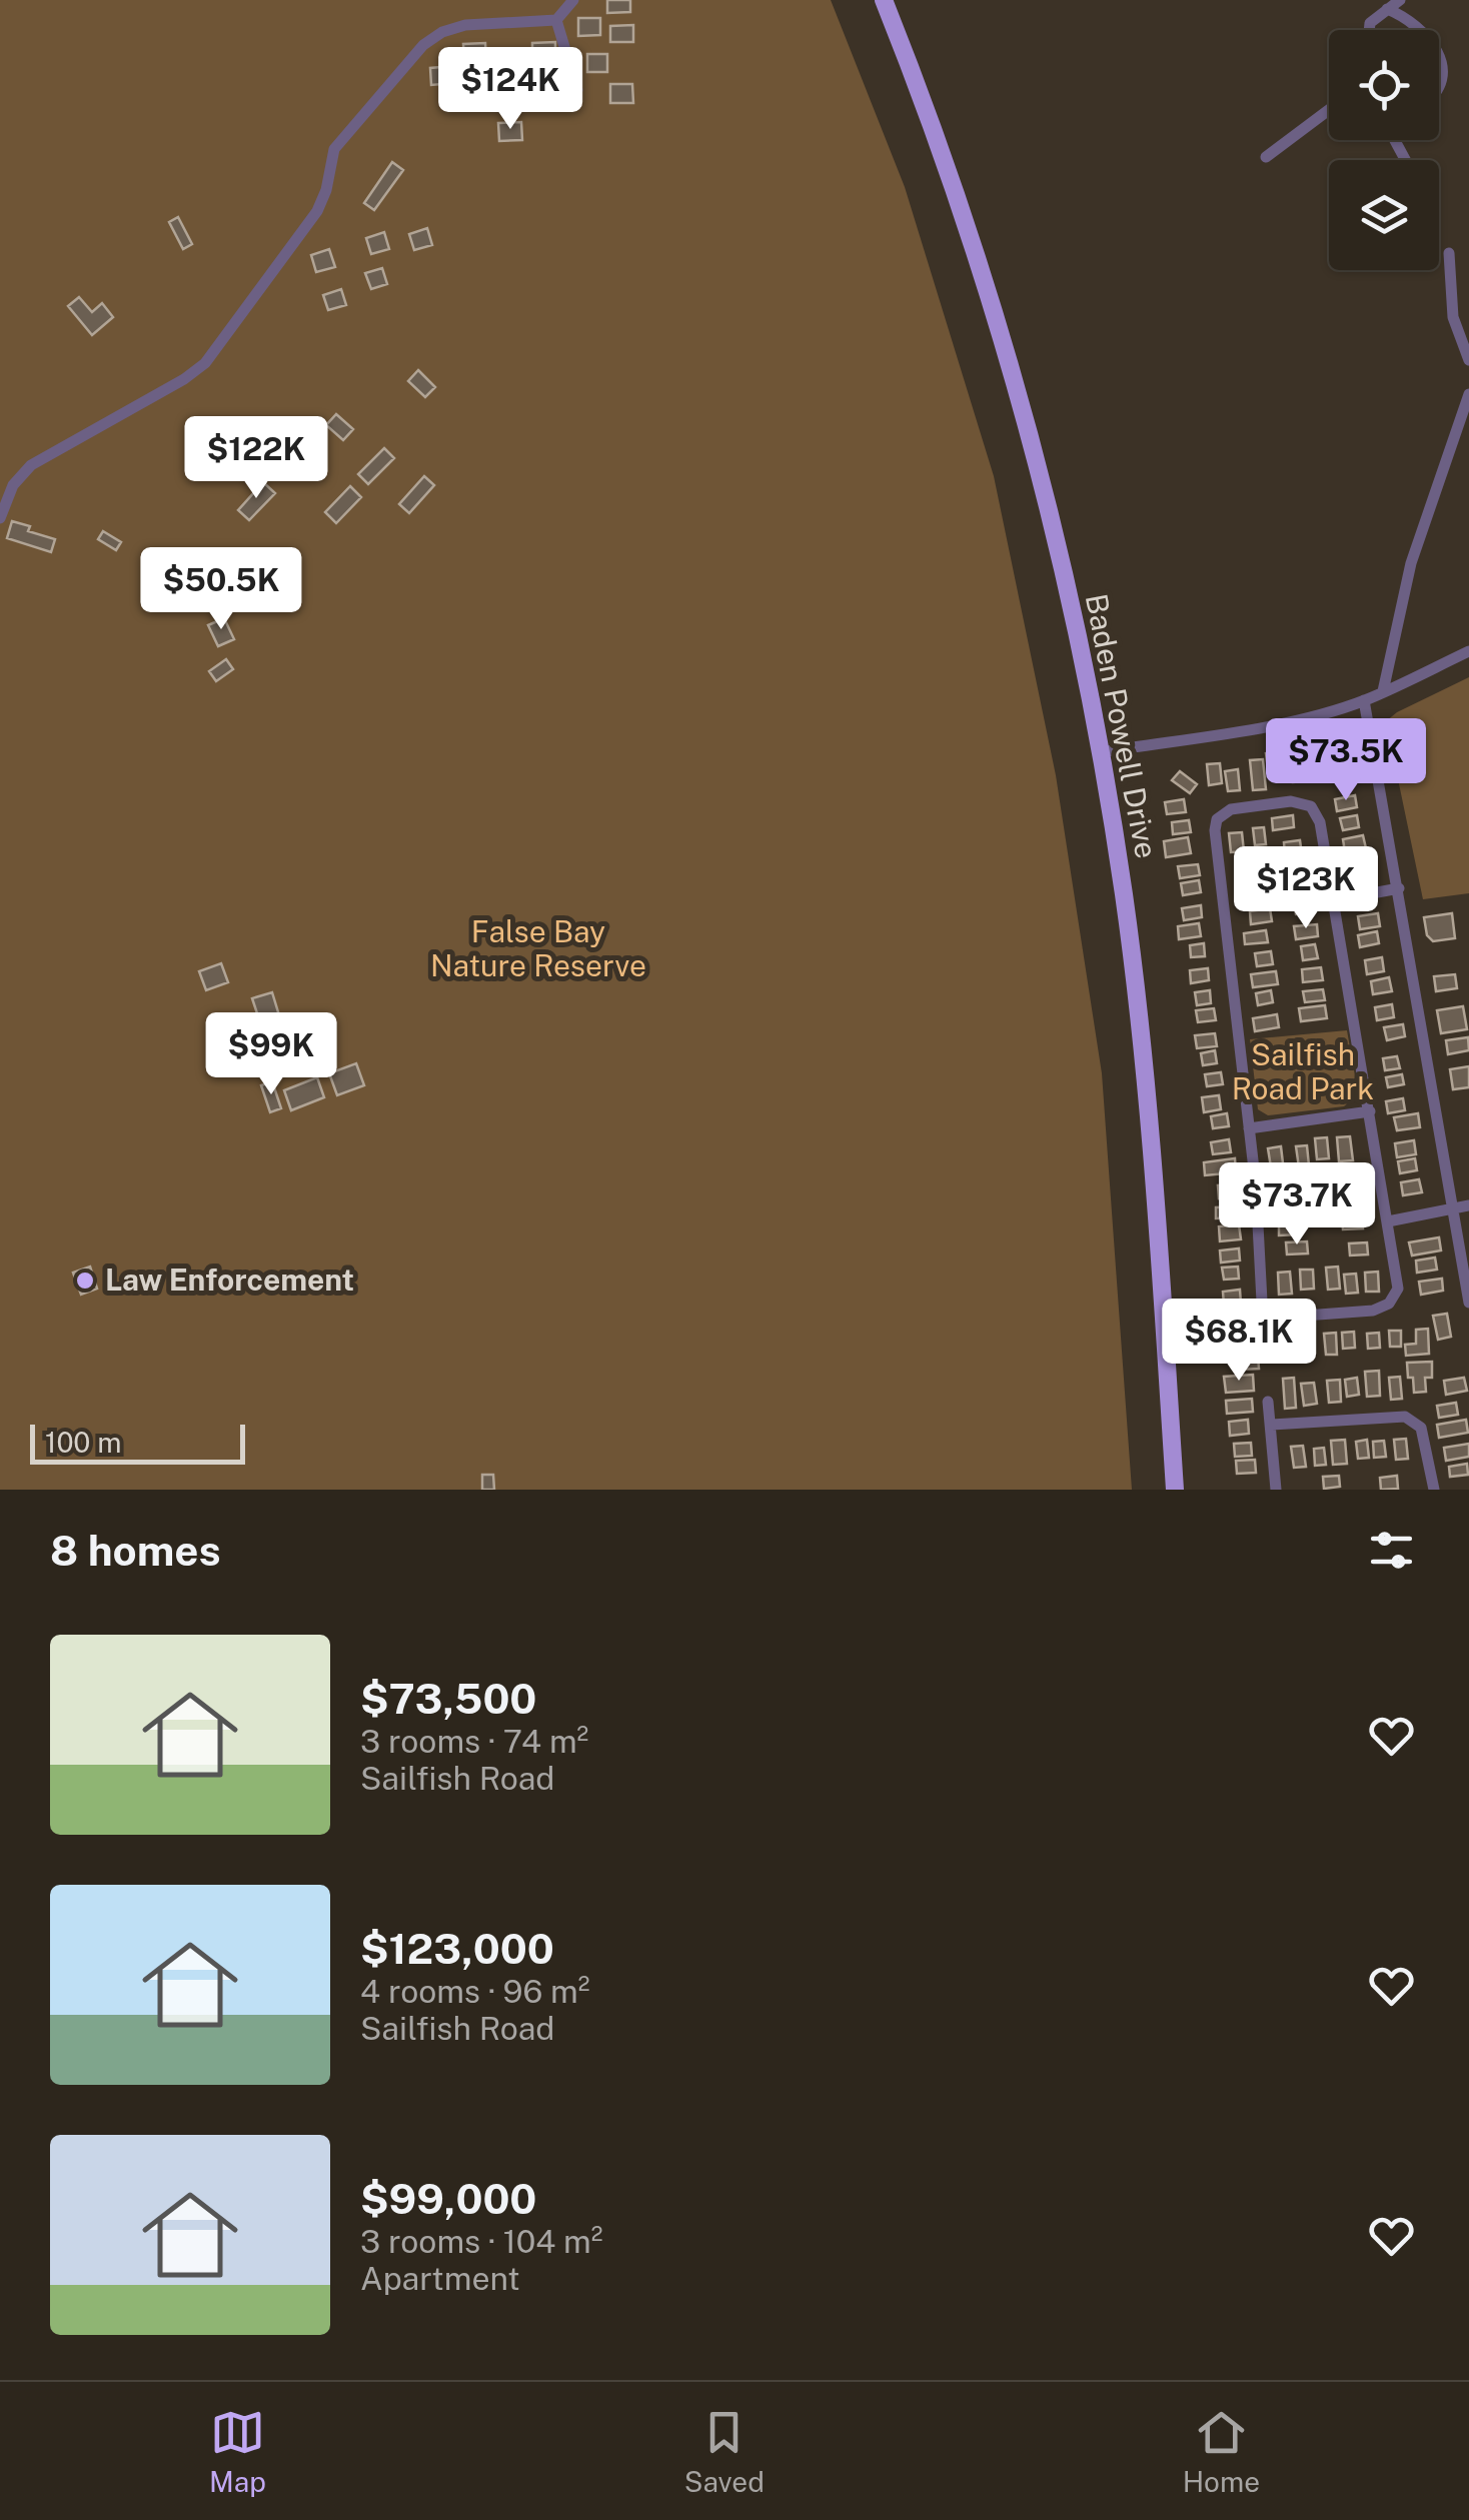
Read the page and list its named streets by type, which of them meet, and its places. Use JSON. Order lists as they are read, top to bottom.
{
  "streets": {
    "main road": ["Baden Powell Drive"]
  },
  "parks": ["False Bay Nature Reserve", "Sailfish Road Park"],
  "places": ["Law Enforcement"],
  "scale_bar": "100 m",
  "page": {
    "price": [
      "$124K",
      "$122K",
      "$50.5K",
      "$73.5K",
      "$123K",
      "$99K",
      "$73.7K",
      "$68.1K"
    ],
    "scale": "100 m",
    "heading": "8 homes",
    "list": [
      {
        "name": "$73,500",
        "note": "3 rooms · 74 m² · Sailfish Road"
      },
      {
        "name": "$123,000",
        "note": "4 rooms · 96 m² · Sailfish Road"
      },
      {
        "name": "$99,000",
        "note": "3 rooms · 104 m² · Apartment"
      }
    ],
    "tabs": ["Map", "Saved", "Home"]
  }
}
